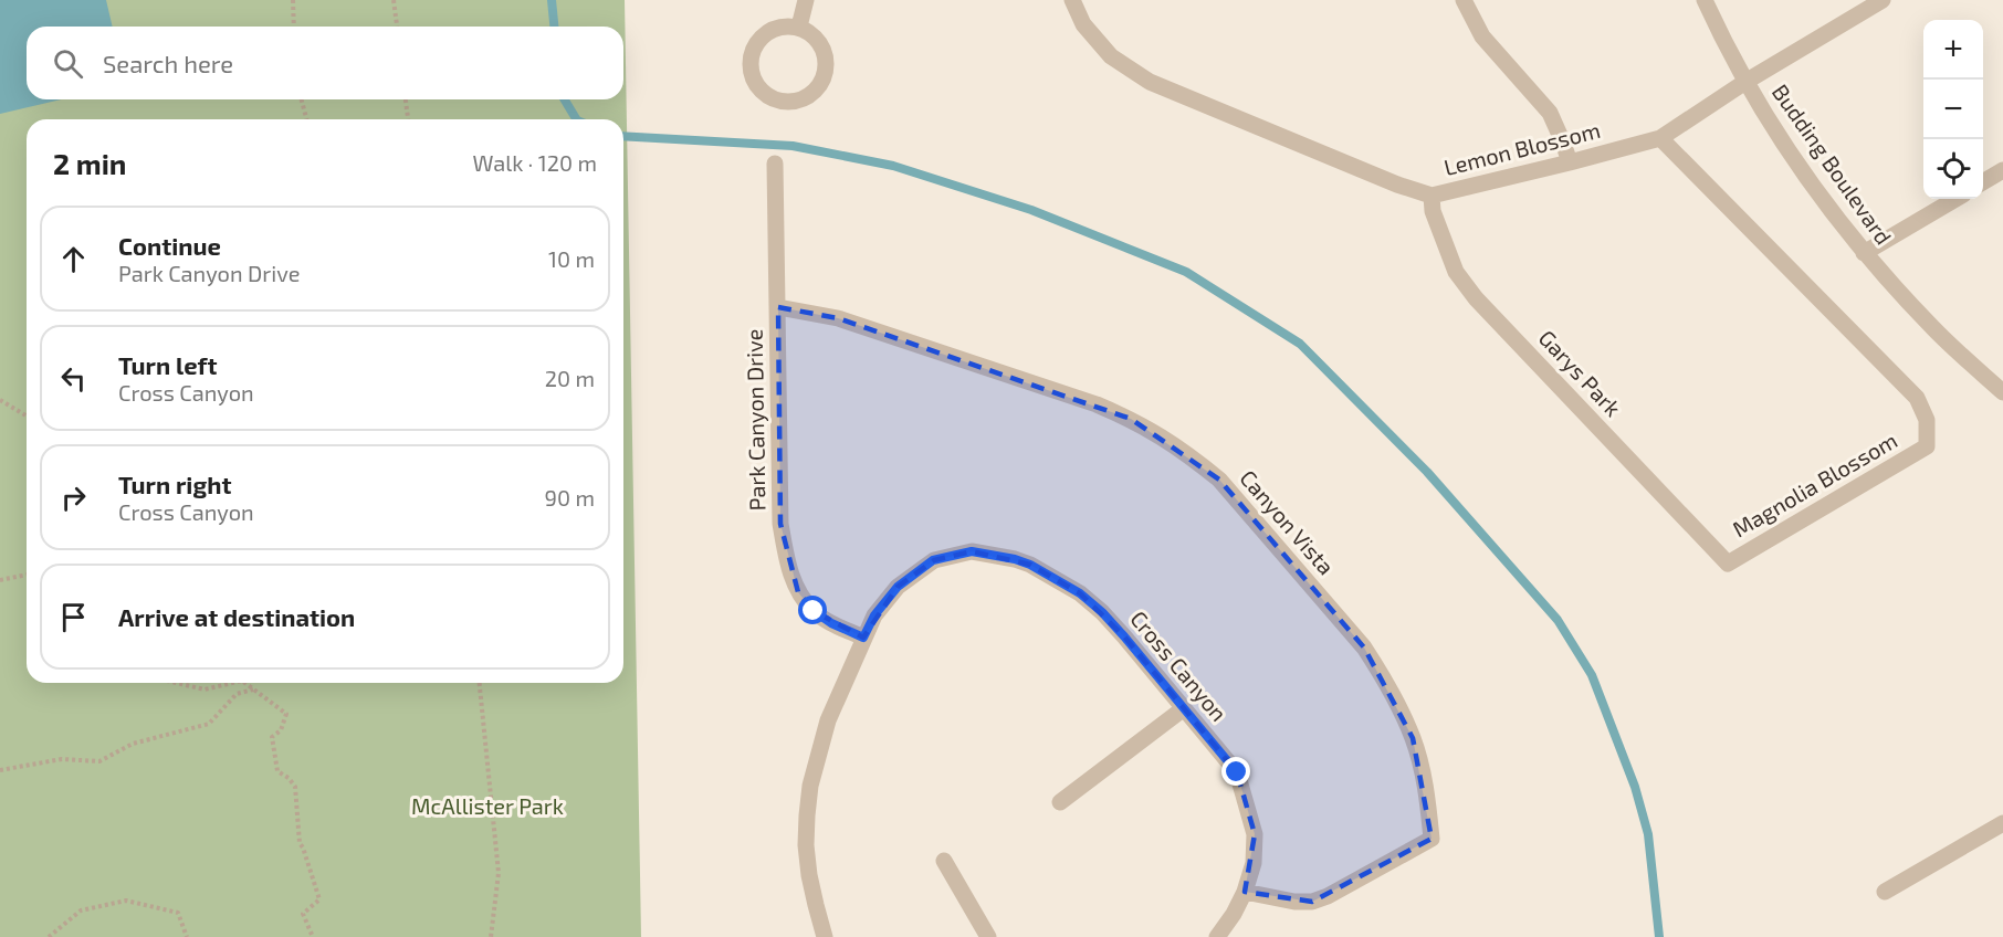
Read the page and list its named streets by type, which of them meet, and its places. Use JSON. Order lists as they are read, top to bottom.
{
  "streets": {
    "street": [
      "Lemon Blossom",
      "Budding Boulevard",
      "Garys Park",
      "Park Canyon Drive",
      "Magnolia Blossom",
      "Canyon Vista",
      "Cross Canyon"
    ]
  },
  "crossings": [
    ["Lemon Blossom", "Budding Boulevard"],
    ["Lemon Blossom", "Garys Park"],
    ["Lemon Blossom", "Magnolia Blossom"],
    ["Garys Park", "Magnolia Blossom"],
    ["Park Canyon Drive", "Canyon Vista"],
    ["Park Canyon Drive", "Cross Canyon"],
    ["Canyon Vista", "Cross Canyon"]
  ],
  "parks": ["McAllister Park"],
  "page": {
    "map_buttons": ["+", "−"],
    "search": "Search here",
    "heading": ["2 min", "Walk · 120 m"],
    "list": [
      ["Continue", "Park Canyon Drive", "10 m"],
      ["Turn left", "Cross Canyon", "20 m"],
      ["Turn right", "Cross Canyon", "90 m"],
      "Arrive at destination"
    ]
  }
}
